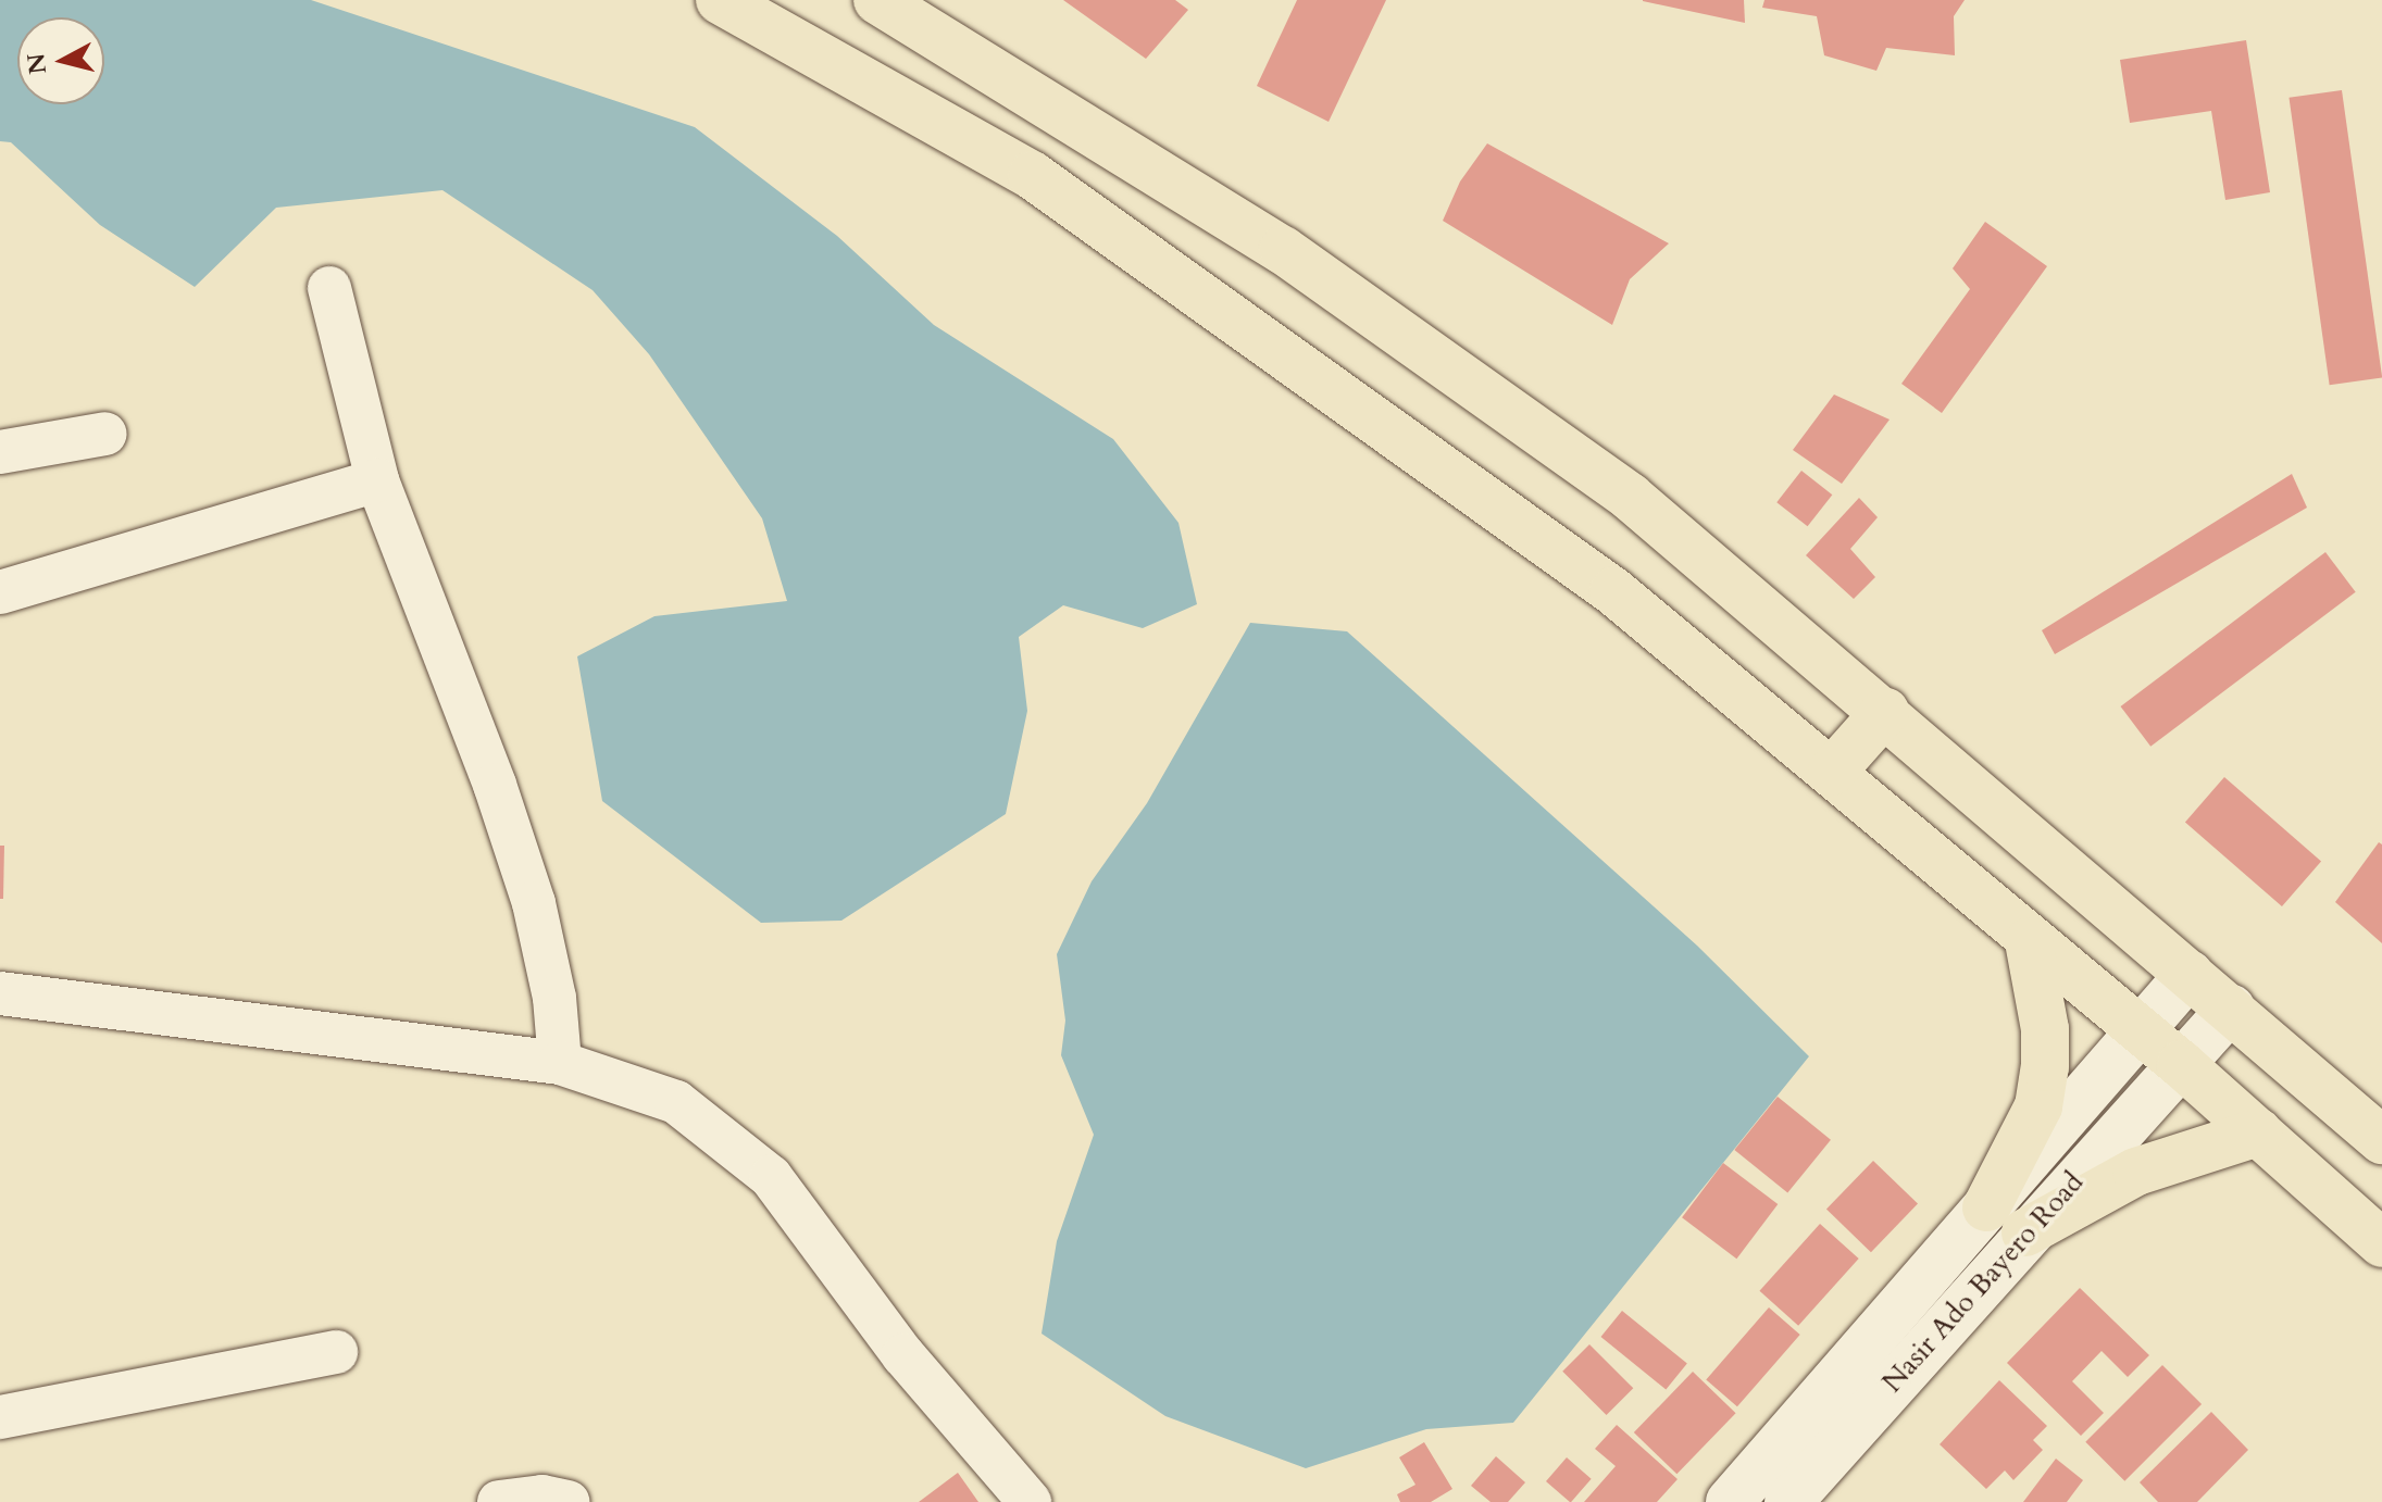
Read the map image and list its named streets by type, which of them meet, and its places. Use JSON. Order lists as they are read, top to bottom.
{
  "streets": {
    "street": ["Nasir Ado Bayero Road"]
  },
  "north": "left"
}
